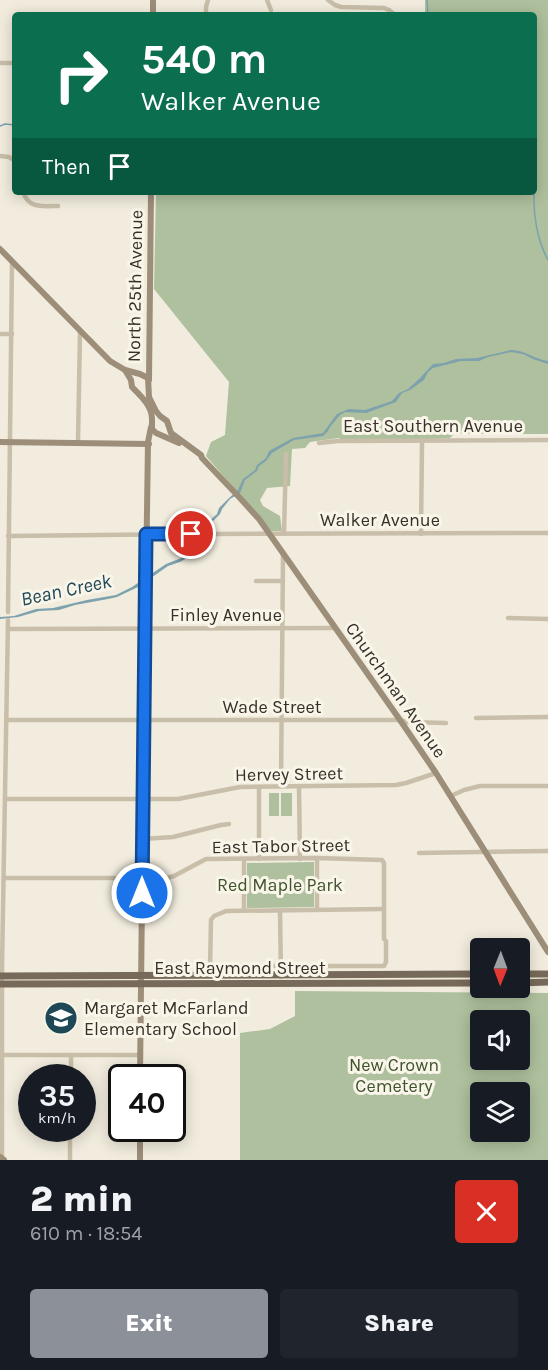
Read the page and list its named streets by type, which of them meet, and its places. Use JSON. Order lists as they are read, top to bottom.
{
  "streets": {
    "main road": ["North 25th Avenue", "Churchman Avenue", "East Raymond Street"],
    "street": [
      "East Southern Avenue",
      "Walker Avenue",
      "Finley Avenue",
      "Wade Street",
      "Hervey Street",
      "East Tabor Street"
    ]
  },
  "crossings": [
    ["North 25th Avenue", "Churchman Avenue"],
    ["Walker Avenue", "Churchman Avenue"],
    ["Finley Avenue", "Churchman Avenue"],
    ["Churchman Avenue", "Wade Street"],
    ["Churchman Avenue", "Hervey Street"]
  ],
  "water": ["Bean Creek"],
  "parks": ["Red Maple Park", "New Crown Cemetery"],
  "places": {
    "school or university": ["Margaret McFarland Elementary School"]
  },
  "north": "bottom",
  "page": {
    "turn": ["540 m", "Walker Avenue"],
    "then": "Then",
    "speed": "35 km/h",
    "limit": "40",
    "heading": ["2 min", "610 m · 18:54"],
    "buttons": ["Exit", "Share"]
  }
}
